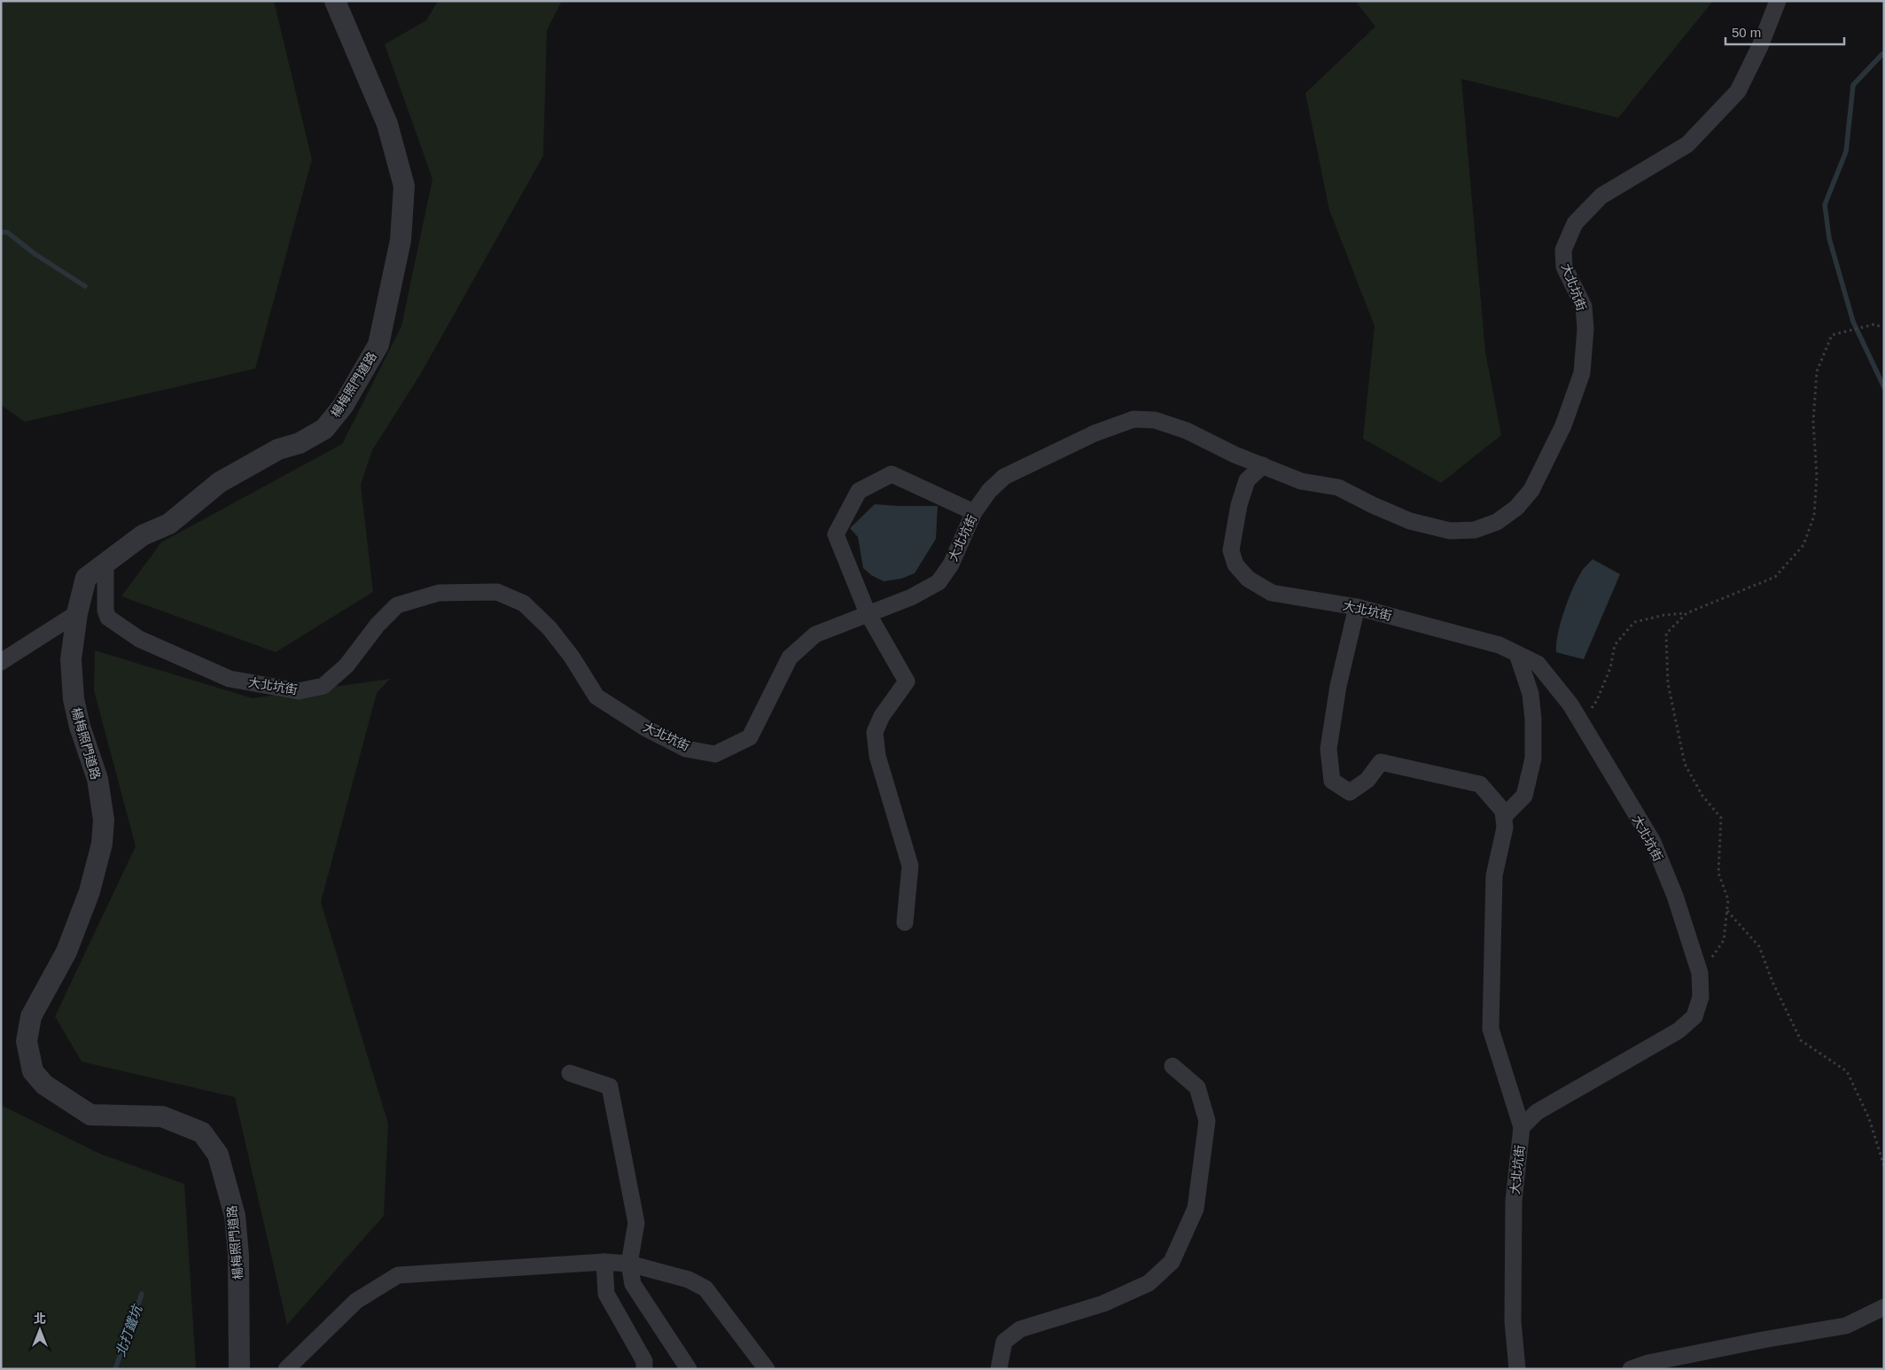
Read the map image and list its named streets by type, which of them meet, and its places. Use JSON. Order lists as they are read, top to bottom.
{
  "streets": {
    "street": ["大北坑街", "楊梅照門道路"]
  },
  "crossings": [
    ["大北坑街", "楊梅照門道路"]
  ],
  "water": ["北打鐵坑"],
  "scale_bar": "50 m",
  "north": "top"
}
